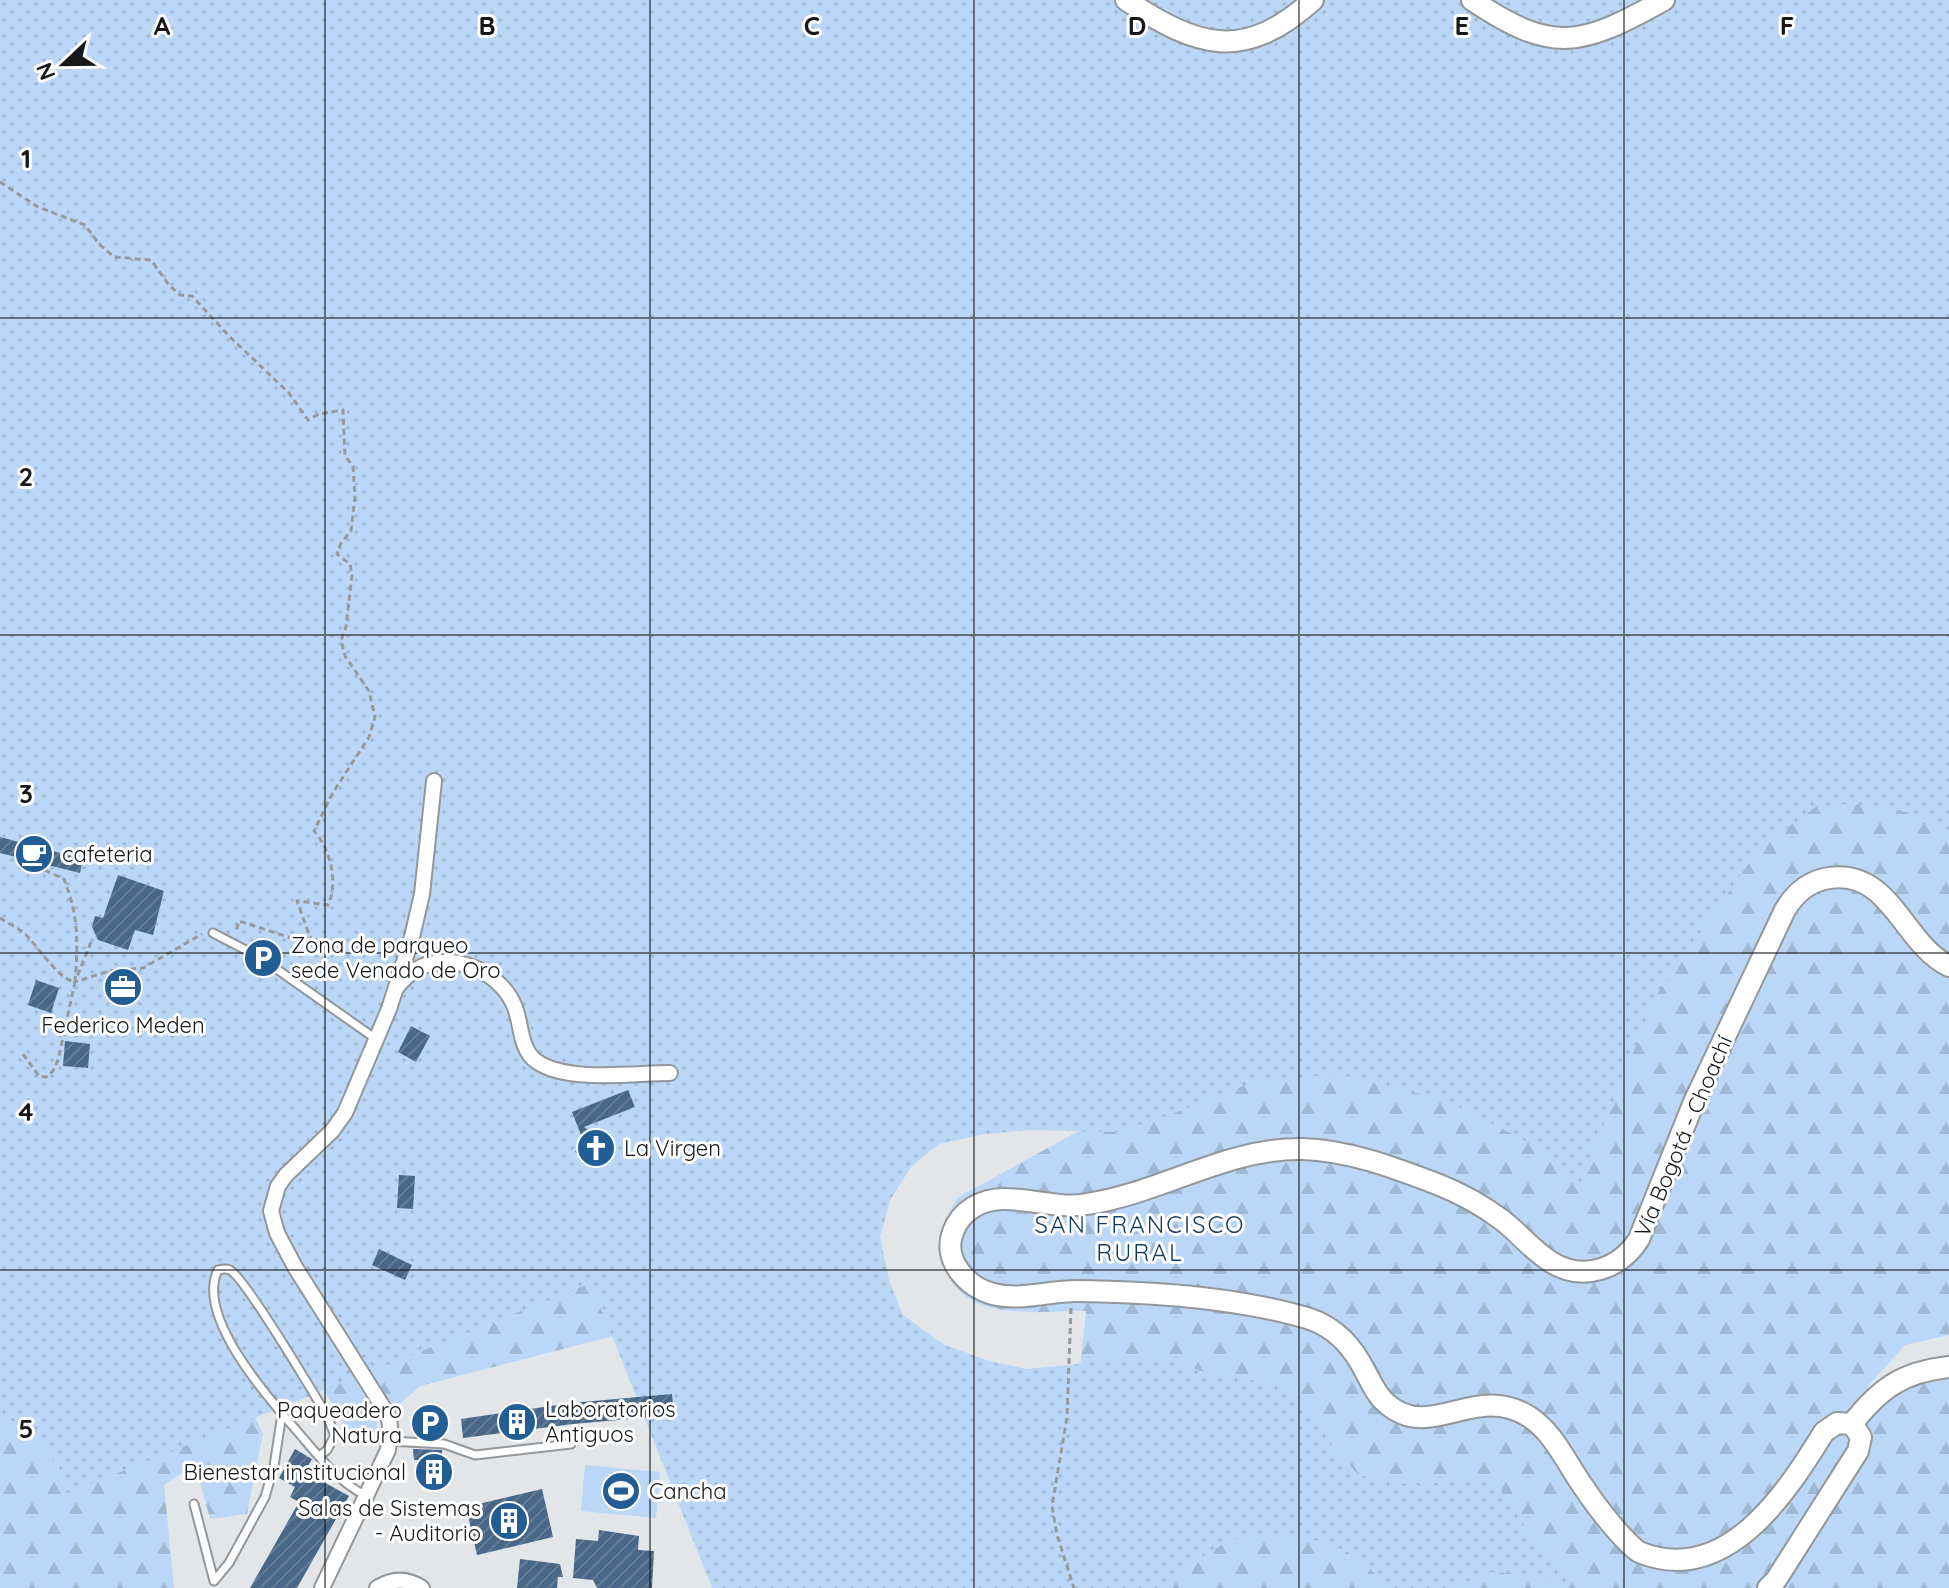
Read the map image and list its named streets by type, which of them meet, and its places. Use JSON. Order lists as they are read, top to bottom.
{
  "streets": {
    "main road": ["Vía Bogotá - Choachí"]
  },
  "districts": ["SAN FRANCISCO RURAL"],
  "places": {
    "cafe": ["cafeteria"],
    "parking": ["Zona de parqueo sede Venado de Oro", "Paqueadero Natura"],
    "office": ["Federico Meden"],
    "church": ["La Virgen"],
    "building": ["Laboratorios Antiguos", "Bienestar institucional", "Salas de Sistemas - Auditorio"],
    "sports": ["Cancha"]
  },
  "north": "left",
  "grid": {
    "columns": [
      "A",
      "B",
      "C",
      "D",
      "E",
      "F"
    ],
    "rows": [
      "1",
      "2",
      "3",
      "4",
      "5"
    ]
  }
}
